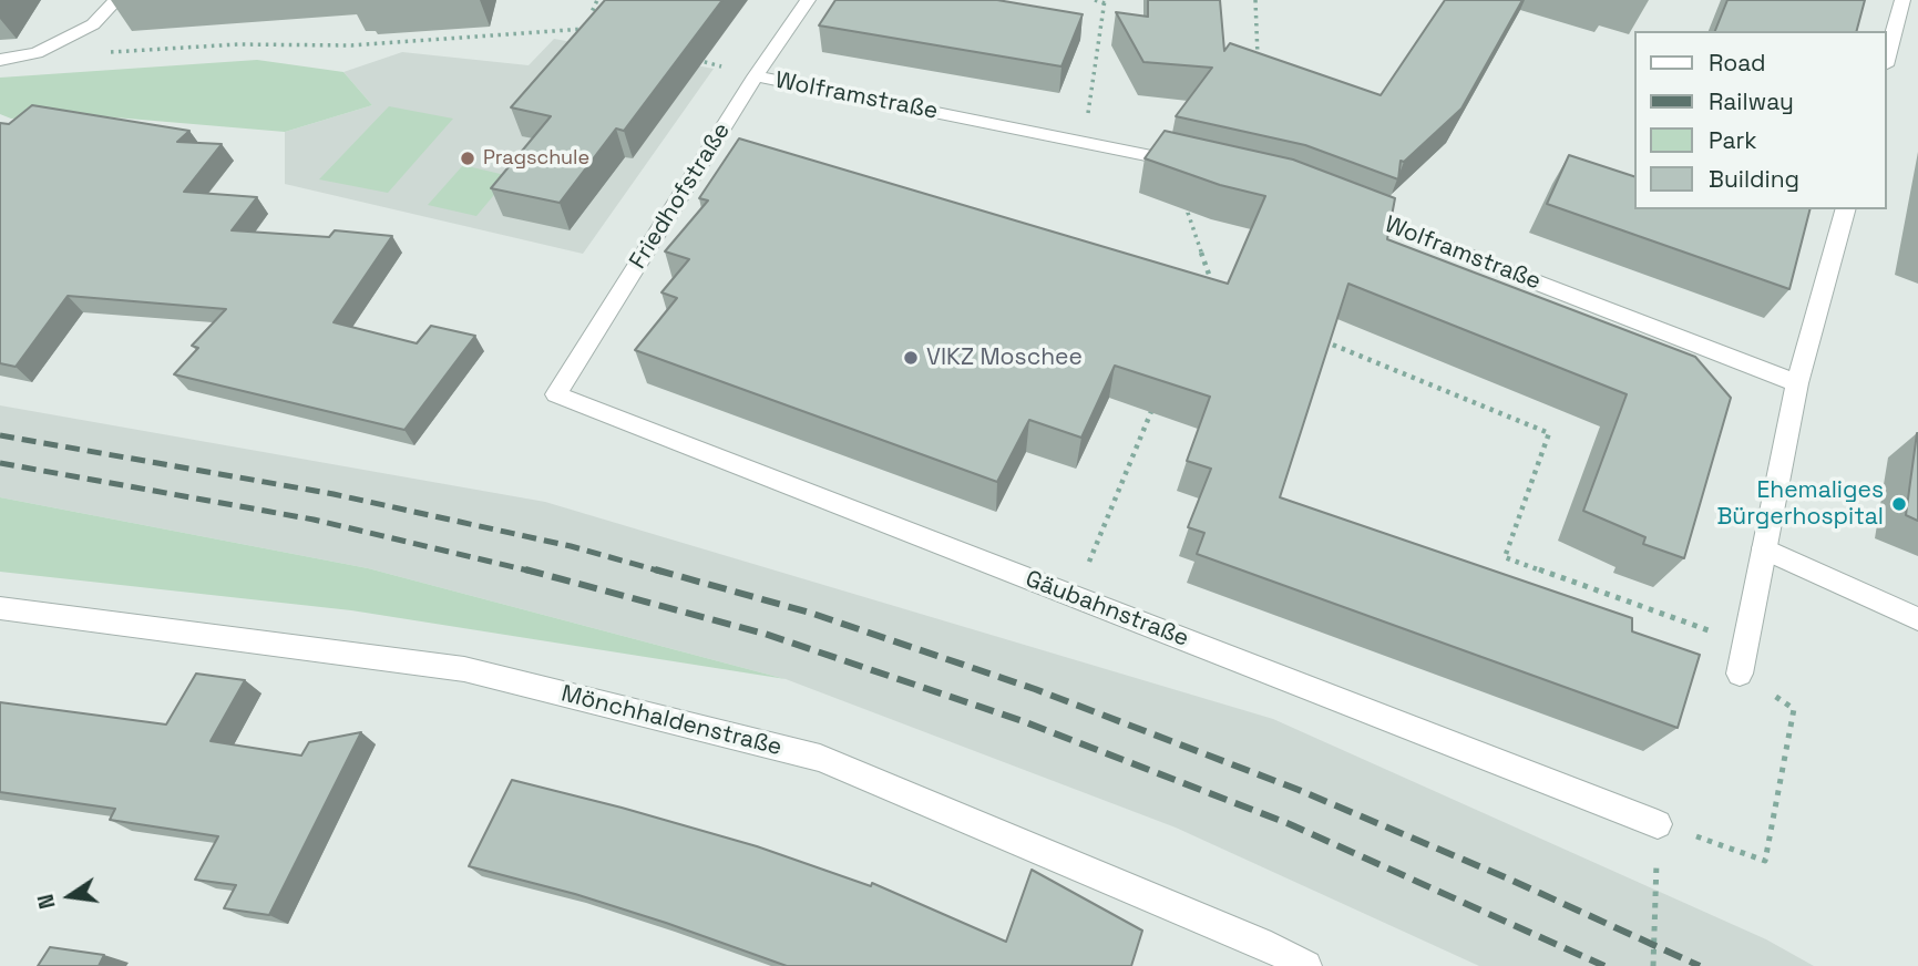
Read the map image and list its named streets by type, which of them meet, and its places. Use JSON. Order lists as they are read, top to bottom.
{
  "streets": {
    "street": [
      "Wolframstraße",
      "Friedhofstraße",
      "Gäubahnstraße",
      "Mönchhaldenstraße"
    ]
  },
  "crossings": [
    ["Wolframstraße", "Friedhofstraße"],
    ["Friedhofstraße", "Gäubahnstraße"]
  ],
  "places": ["Pragschule", "VIKZ Moschee", "Ehemaliges Bürgerhospital"],
  "legend": [
    "Road",
    "Railway",
    "Park",
    "Building"
  ],
  "north": "left"
}
